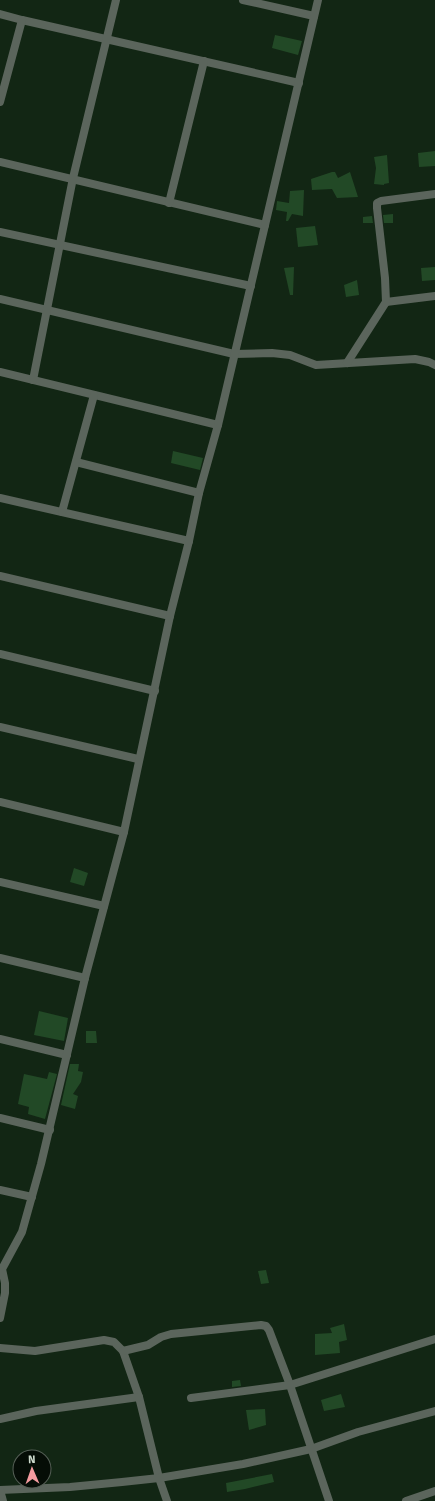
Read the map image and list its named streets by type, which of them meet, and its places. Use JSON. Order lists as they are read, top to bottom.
{
  "north": "top"
}
